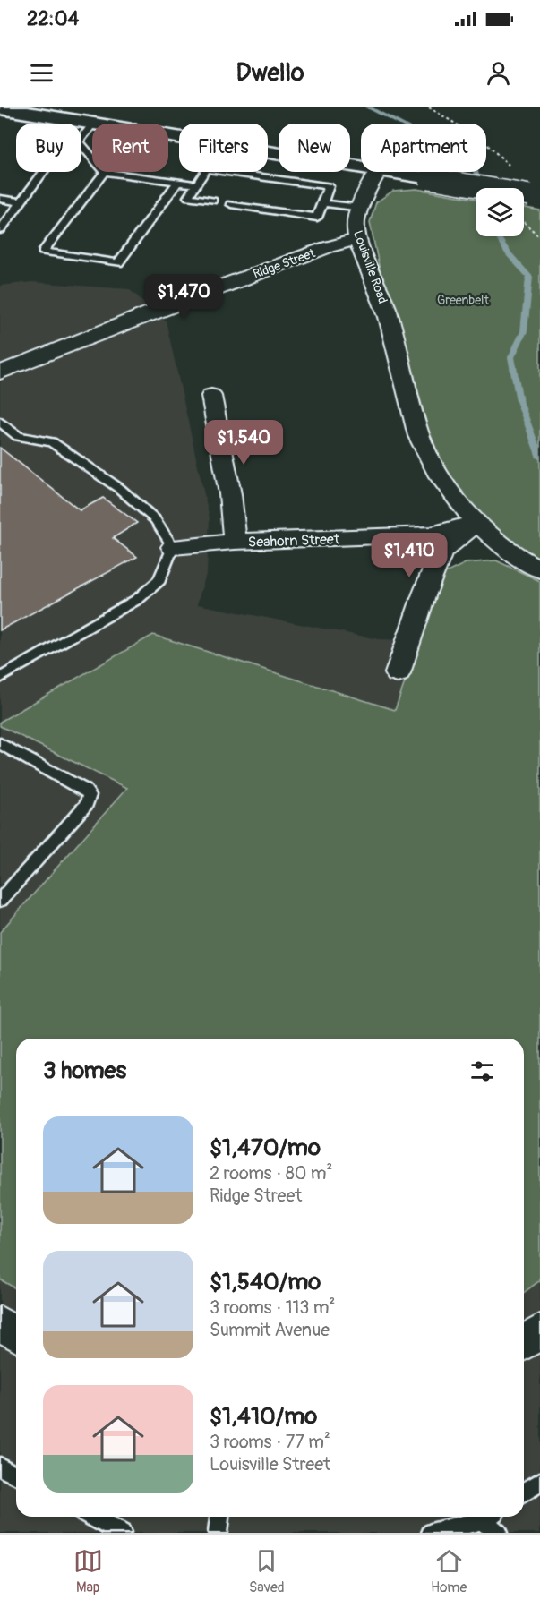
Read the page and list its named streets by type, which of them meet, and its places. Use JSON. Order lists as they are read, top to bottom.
{
  "streets": {
    "street": ["Ridge Street", "Louisville Road", "Seahorn Street"]
  },
  "crossings": [
    ["Ridge Street", "Louisville Road"],
    ["Louisville Road", "Seahorn Street"]
  ],
  "parks": ["Greenbelt"],
  "page": {
    "status": "22:04",
    "header": "Dwello",
    "chip": [
      "Buy",
      "Rent",
      "Filters",
      "New",
      "Apartment"
    ],
    "price": ["$1,470", "$1,540", "$1,410"],
    "heading": "3 homes",
    "list": [
      {
        "name": "$1,470/mo",
        "note": "2 rooms · 80 m² · Ridge Street"
      },
      {
        "name": "$1,540/mo",
        "note": "3 rooms · 113 m² · Summit Avenue"
      },
      {
        "name": "$1,410/mo",
        "note": "3 rooms · 77 m² · Louisville Street"
      }
    ],
    "tabs": ["Map", "Saved", "Home"]
  }
}
